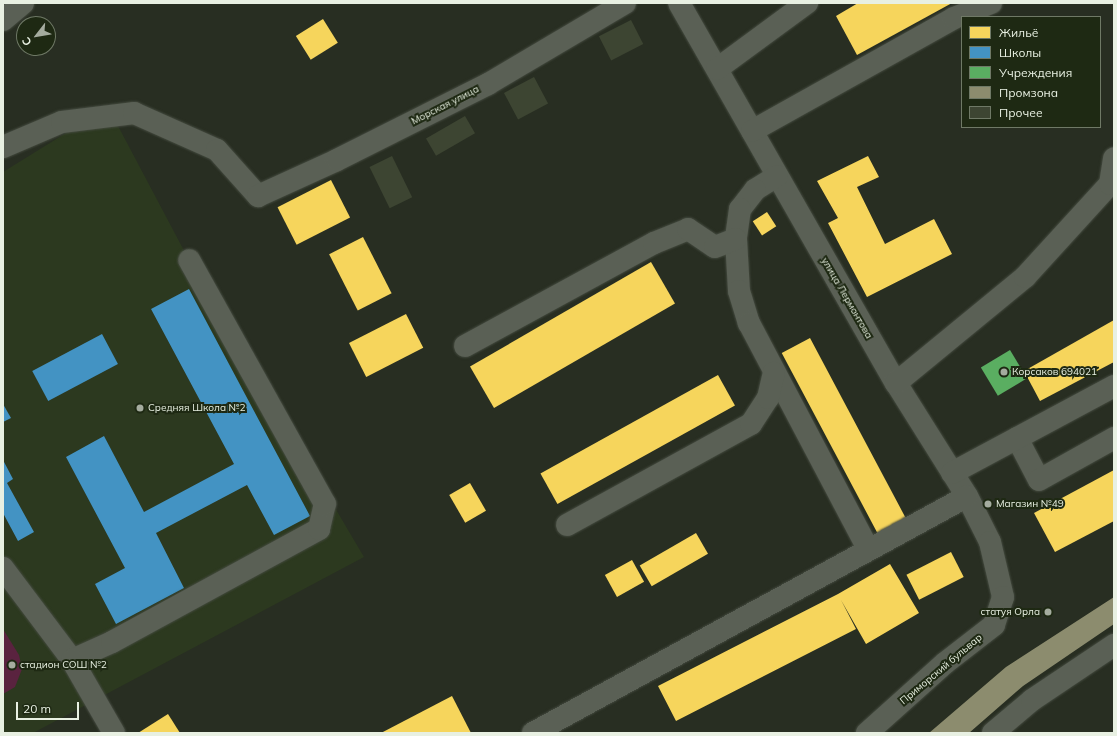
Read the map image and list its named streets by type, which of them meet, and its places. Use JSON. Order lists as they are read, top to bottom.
{
  "streets": {
    "street": ["Морская улица", "улица Лермонтова", "Приморский бульвар"]
  },
  "crossings": [
    ["улица Лермонтова", "Приморский бульвар"]
  ],
  "places": [
    "Корсаков 694021",
    "Средняя Школа №2",
    "Магазин №49",
    "статуя Орла",
    "стадион СОШ №2"
  ],
  "legend": [
    "Жильё",
    "Школы",
    "Учреждения",
    "Промзона",
    "Прочее"
  ],
  "scale_bar": "20 m",
  "north": "bottom left"
}
